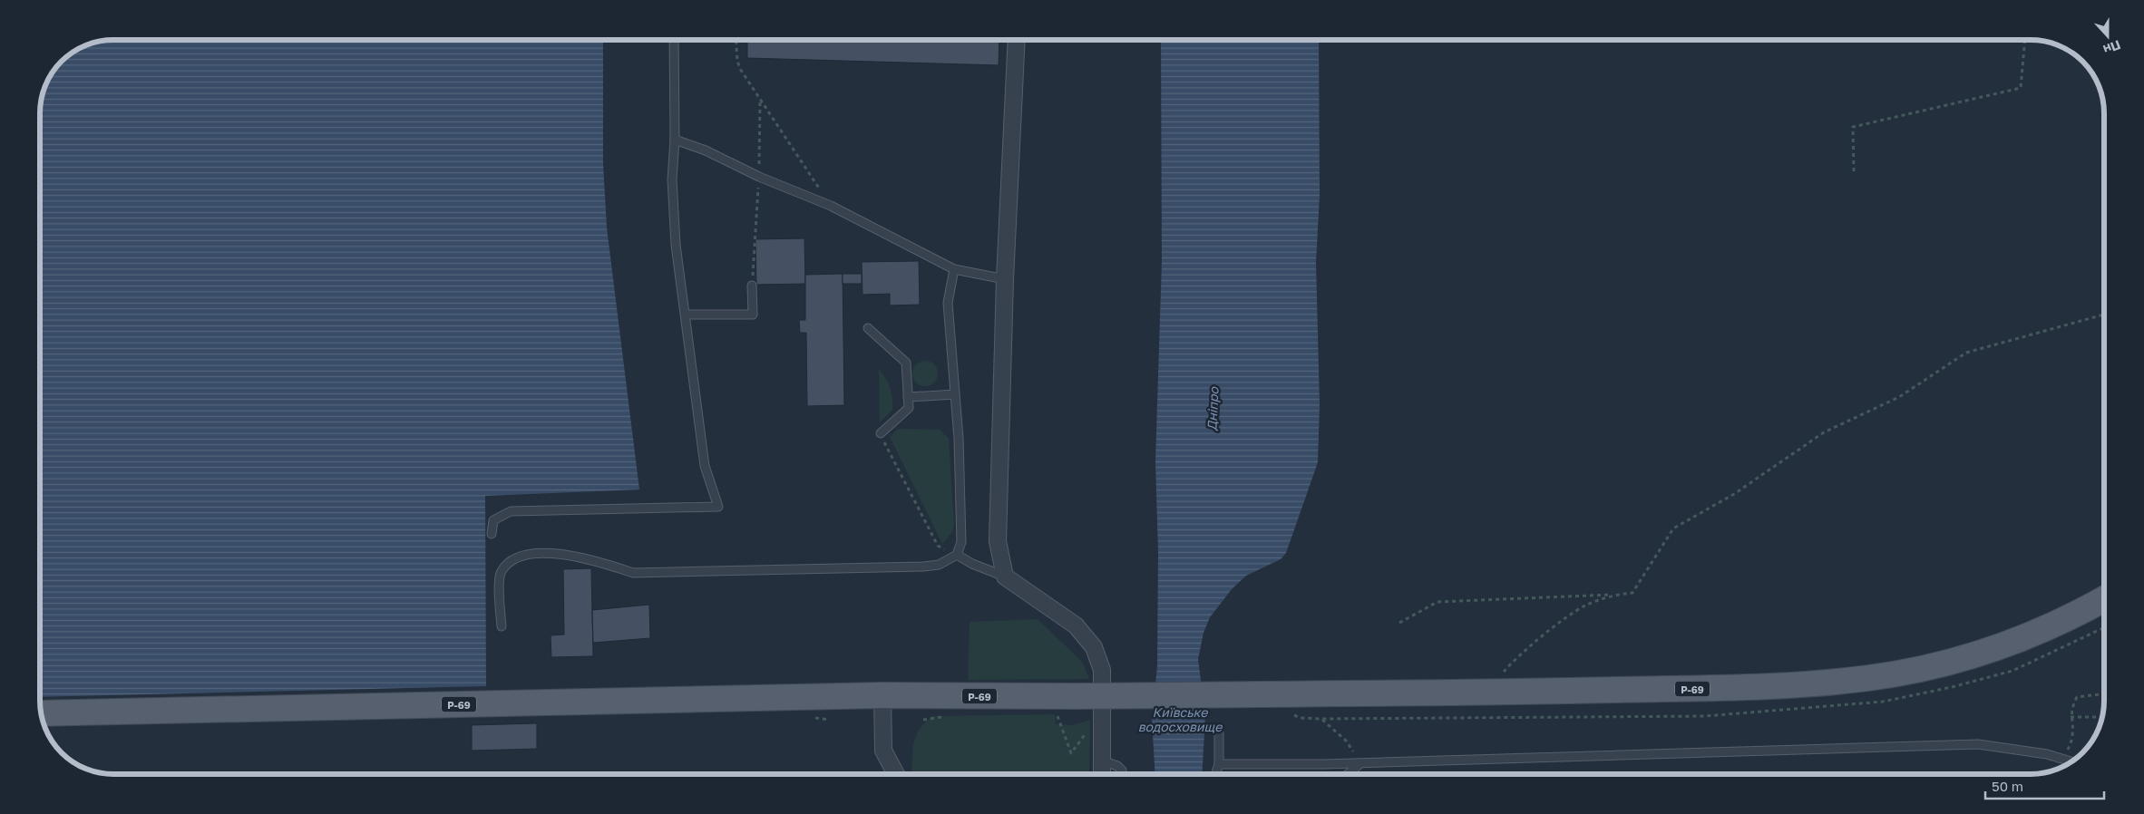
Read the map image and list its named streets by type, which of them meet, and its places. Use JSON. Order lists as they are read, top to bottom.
{
  "streets": {
    "main road": ["Р-69"]
  },
  "water": ["Дніпро", "Київське водосховище"],
  "scale_bar": "50 m",
  "north": "bottom"
}
